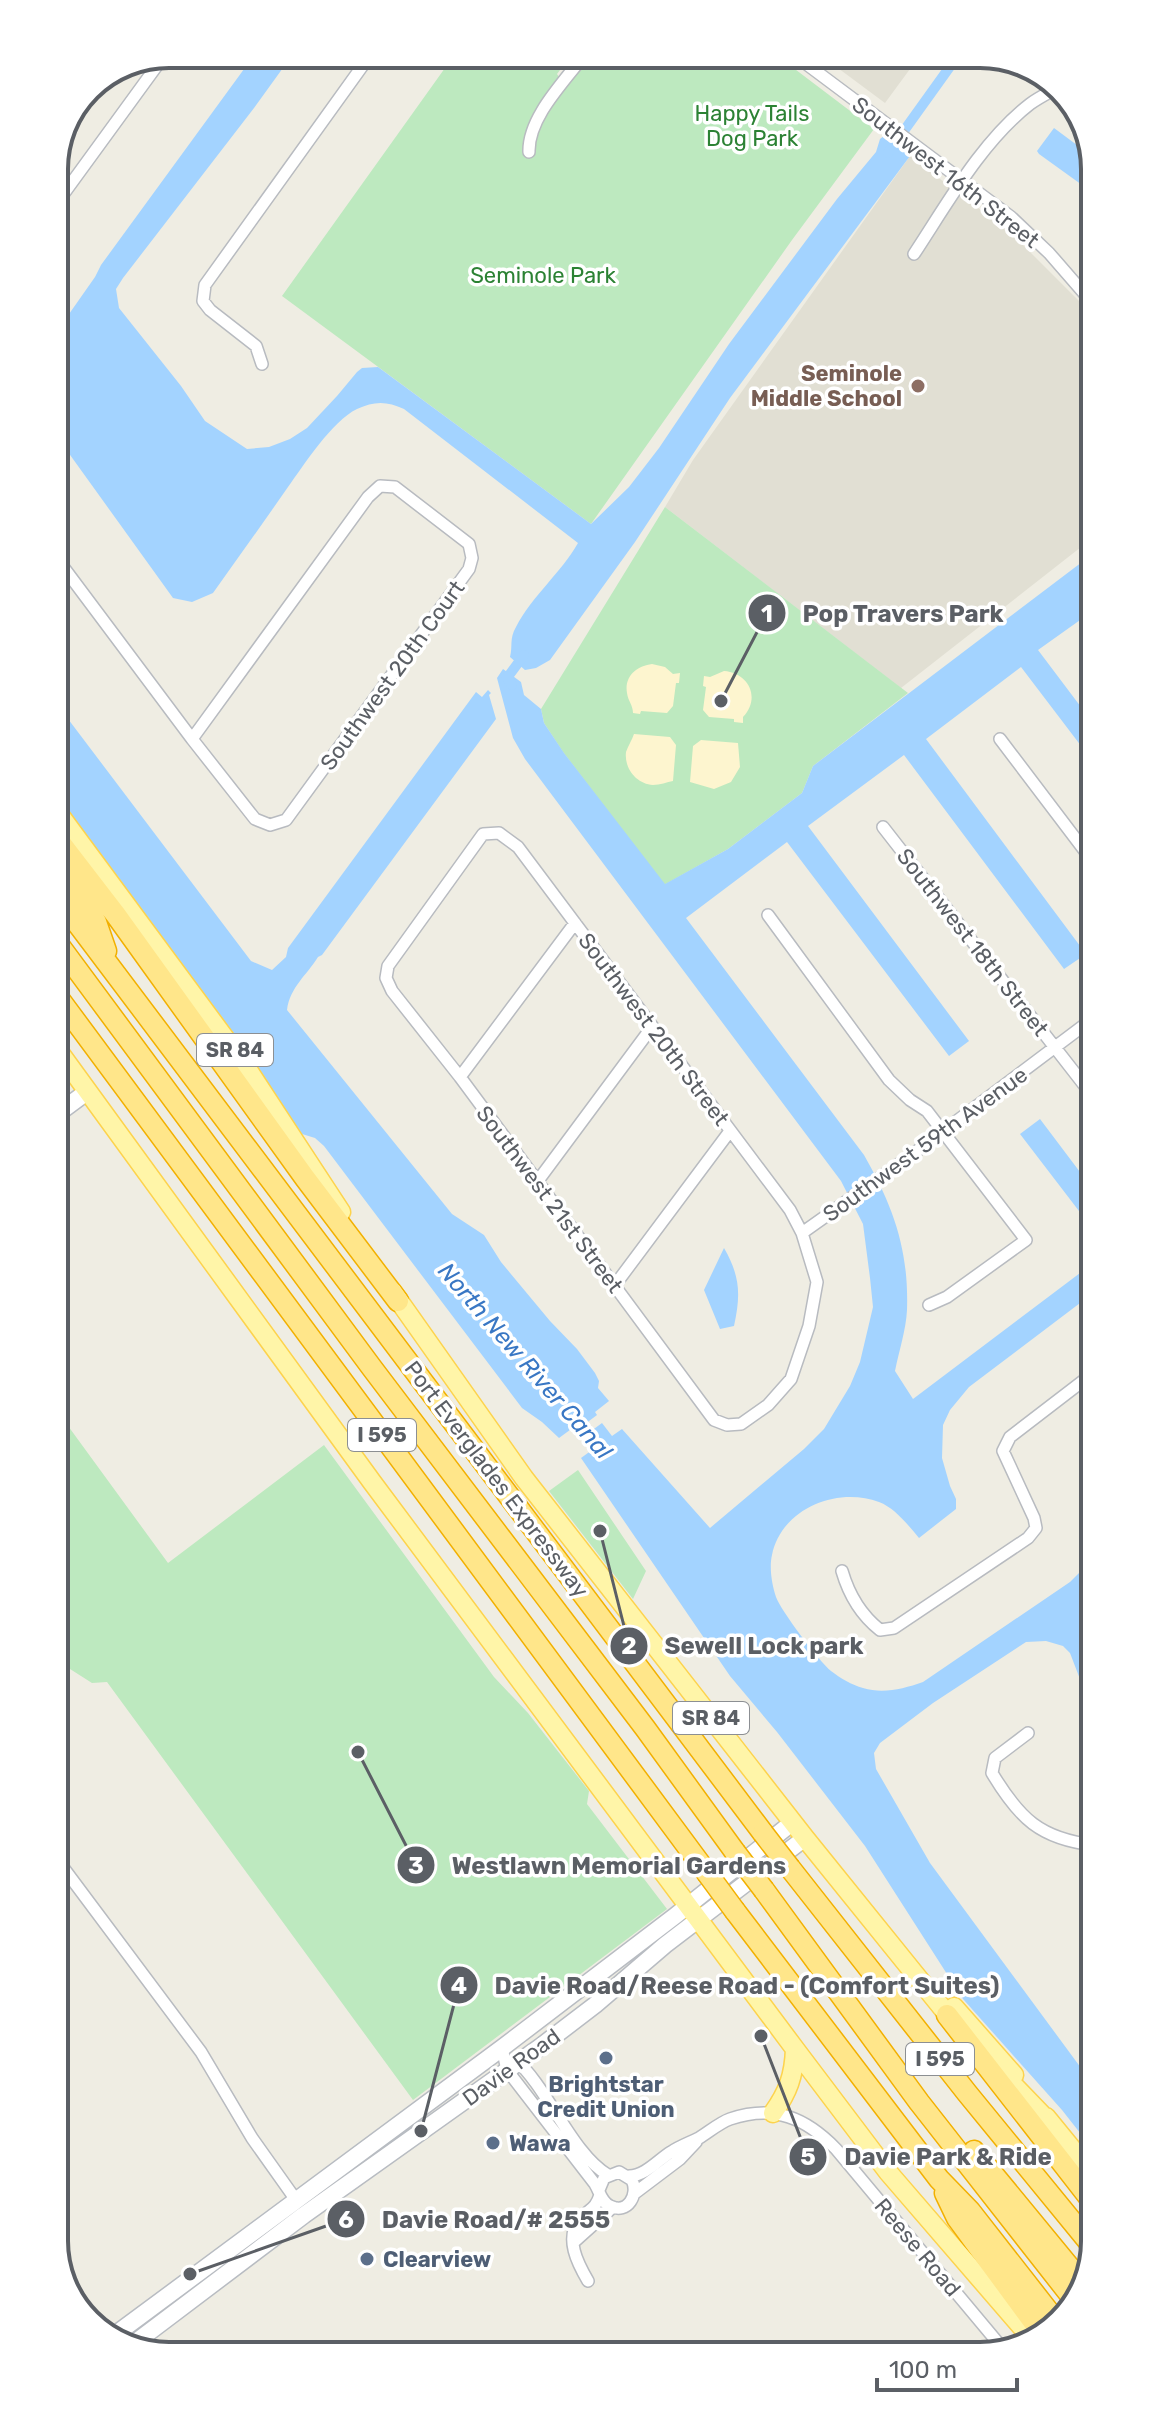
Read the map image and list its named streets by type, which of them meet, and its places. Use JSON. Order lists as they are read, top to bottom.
{
  "streets": {
    "highway": ["I 595", "Port Everglades Expressway"],
    "main road": ["SR 84", "Davie Road"],
    "street": [
      "Southwest 16th Street",
      "Southwest 20th Court",
      "Southwest 18th Street",
      "Southwest 20th Street",
      "Southwest 59th Avenue",
      "Southwest 21st Street",
      "Reese Road"
    ]
  },
  "crossings": [
    ["Southwest 18th Street", "Southwest 59th Avenue"],
    ["Southwest 20th Street", "Southwest 59th Avenue"],
    ["Southwest 20th Street", "Southwest 21st Street"],
    ["SR 84", "Davie Road"],
    ["Southwest 59th Avenue", "Southwest 21st Street"]
  ],
  "water": ["North New River Canal"],
  "parks": ["Happy Tails Dog Park", "Seminole Park"],
  "places": [
    "Seminole Middle School",
    "Pop Travers Park",
    "Sewell Lock park",
    "Westlawn Memorial Gardens",
    "Davie Park & Ride",
    "Brightstar Credit Union",
    "Davie Road/Reese Road - (Comfort Suites)",
    "Wawa",
    "Clearview",
    "Davie Road/# 2555"
  ],
  "scale_bar": "100 m"
}
